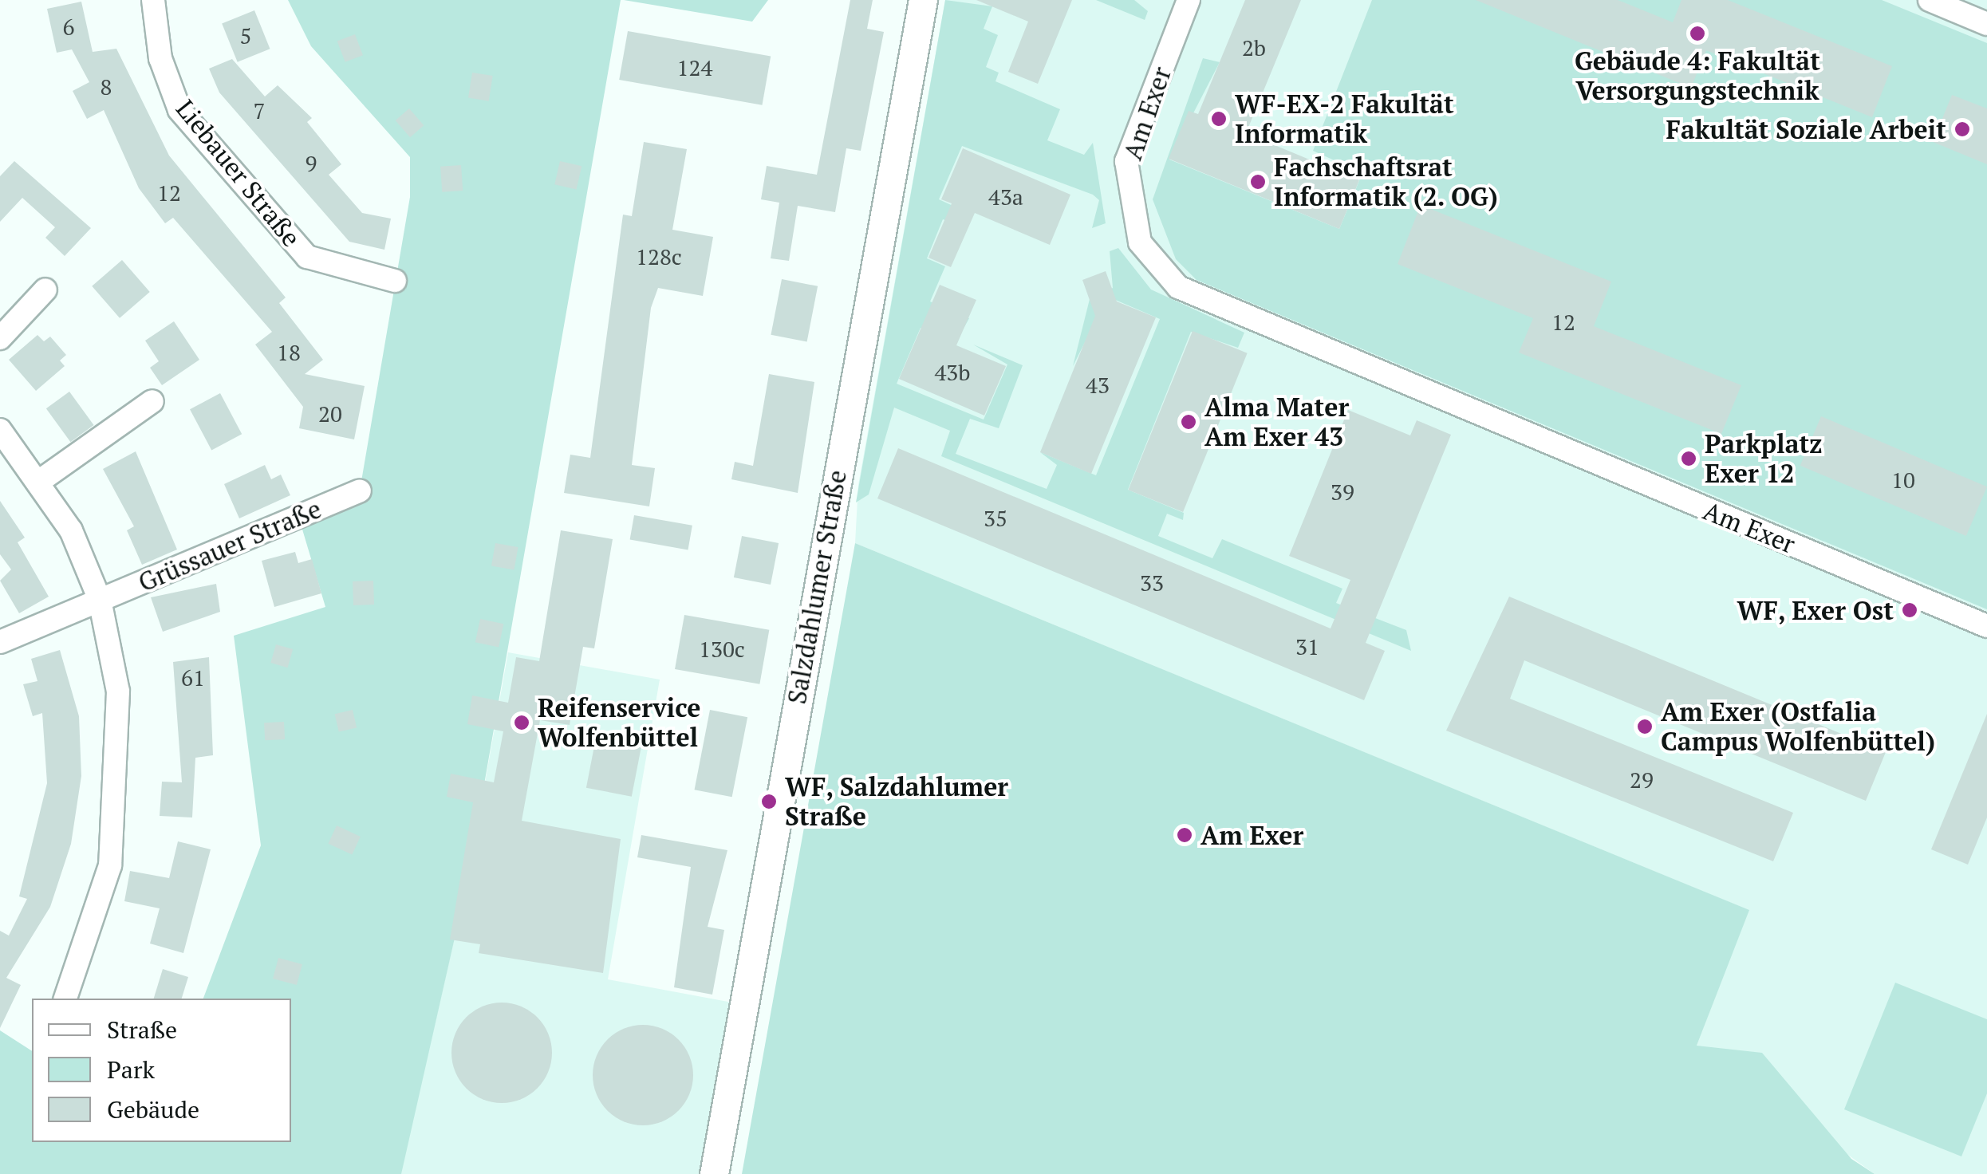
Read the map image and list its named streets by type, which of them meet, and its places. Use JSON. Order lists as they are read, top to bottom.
{
  "streets": {
    "street": [
      "Am Exer",
      "Liebauer Straße",
      "Grüssauer Straße",
      "Salzdahlumer Straße"
    ]
  },
  "places": [
    "Gebäude 4: Fakultät Versorgungstechnik",
    "WF-EX-2 Fakultät Informatik",
    "Fakultät Soziale Arbeit",
    "Fachschaftsrat Informatik (2. OG)",
    "Alma Mater Am Exer 43",
    "Parkplatz Exer 12",
    "WF, Exer Ost",
    "Reifenservice Wolfenbüttel",
    "Am Exer (Ostfalia Campus Wolfenbüttel)",
    "WF, Salzdahlumer Straße",
    "Am Exer"
  ],
  "house_numbers": [
    "6",
    "5",
    "2b",
    "124",
    "8",
    "7",
    "9",
    "12",
    "43a",
    "128c",
    "12",
    "18",
    "43b",
    "43",
    "20",
    "10",
    "39",
    "35",
    "33",
    "31",
    "130c",
    "61",
    "29"
  ],
  "legend": ["Straße", "Park", "Gebäude"]
}
